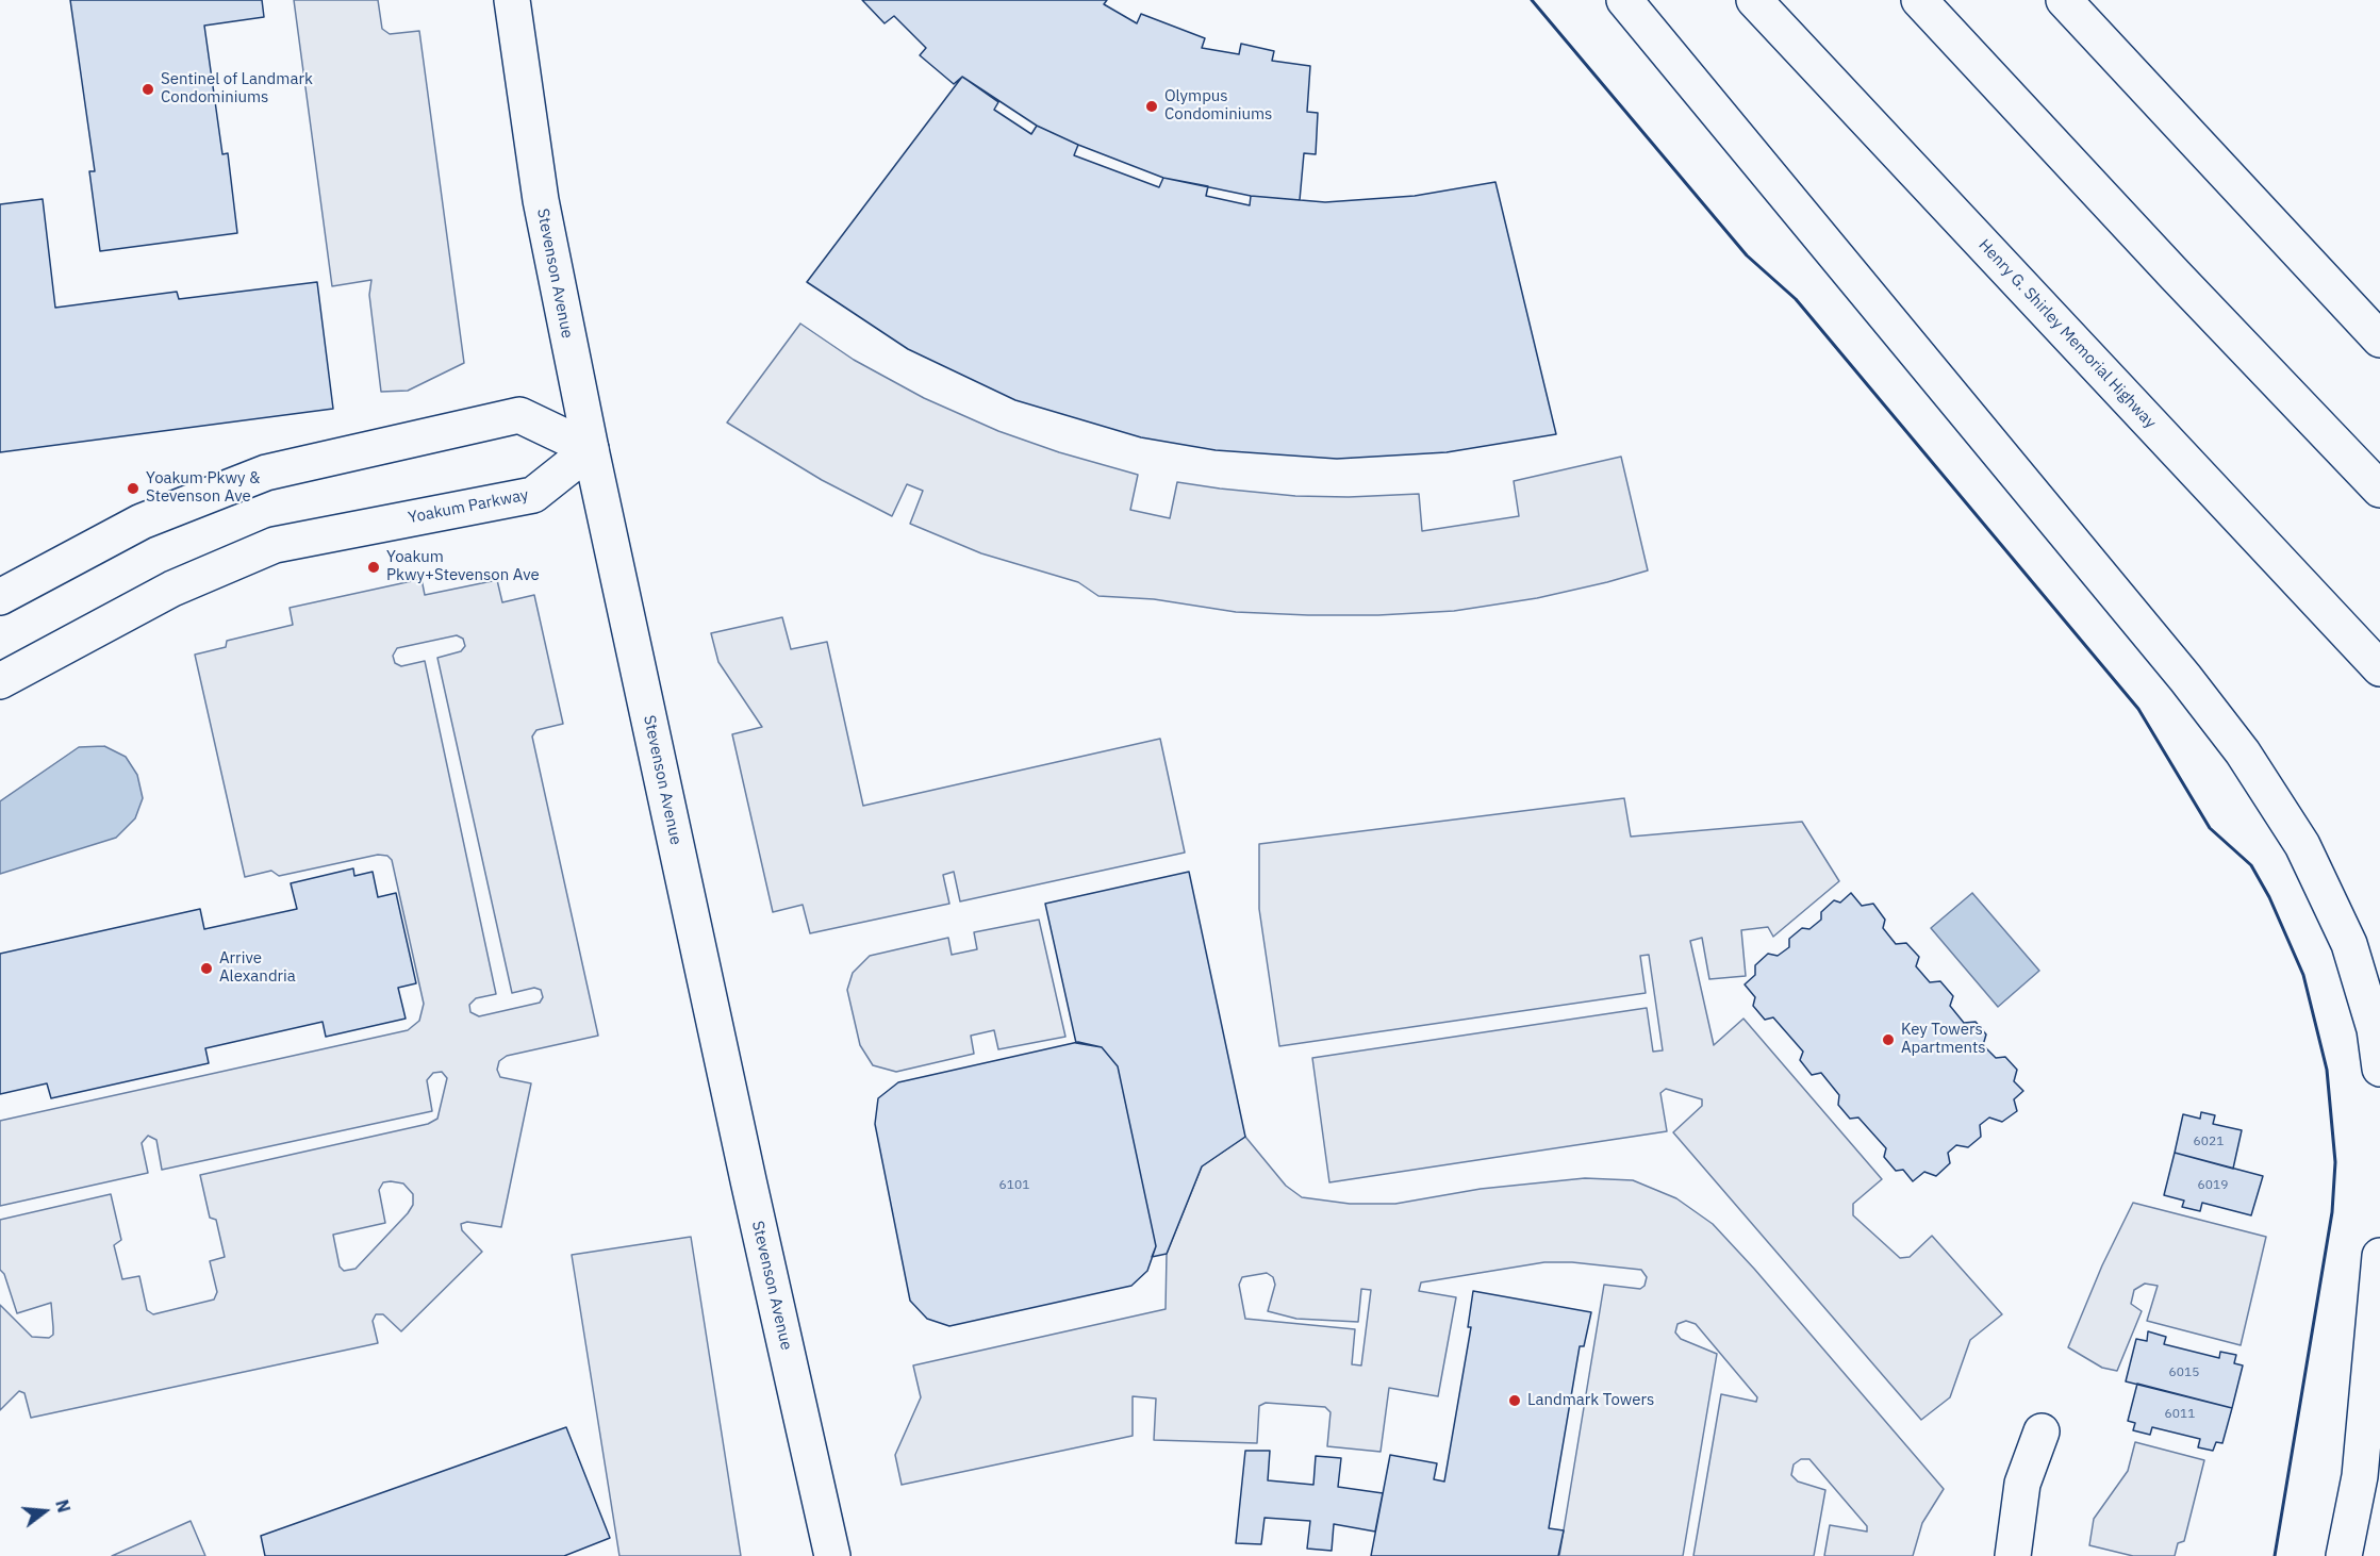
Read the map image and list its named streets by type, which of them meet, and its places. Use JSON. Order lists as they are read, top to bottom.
{
  "streets": {
    "main road": ["Stevenson Avenue", "Henry G. Shirley Memorial Highway", "Yoakum Parkway"]
  },
  "crossings": [
    ["Stevenson Avenue", "Yoakum Parkway"]
  ],
  "places": [
    "Sentinel of Landmark Condominiums",
    "Olympus Condominiums",
    "Yoakum Pkwy & Stevenson Ave",
    "Yoakum Pkwy+Stevenson Ave",
    "Arrive Alexandria",
    "Key Towers Apartments",
    "Landmark Towers"
  ],
  "house_numbers": [
    "6021",
    "6101",
    "6019",
    "6015",
    "6011"
  ],
  "north": "right"
}
